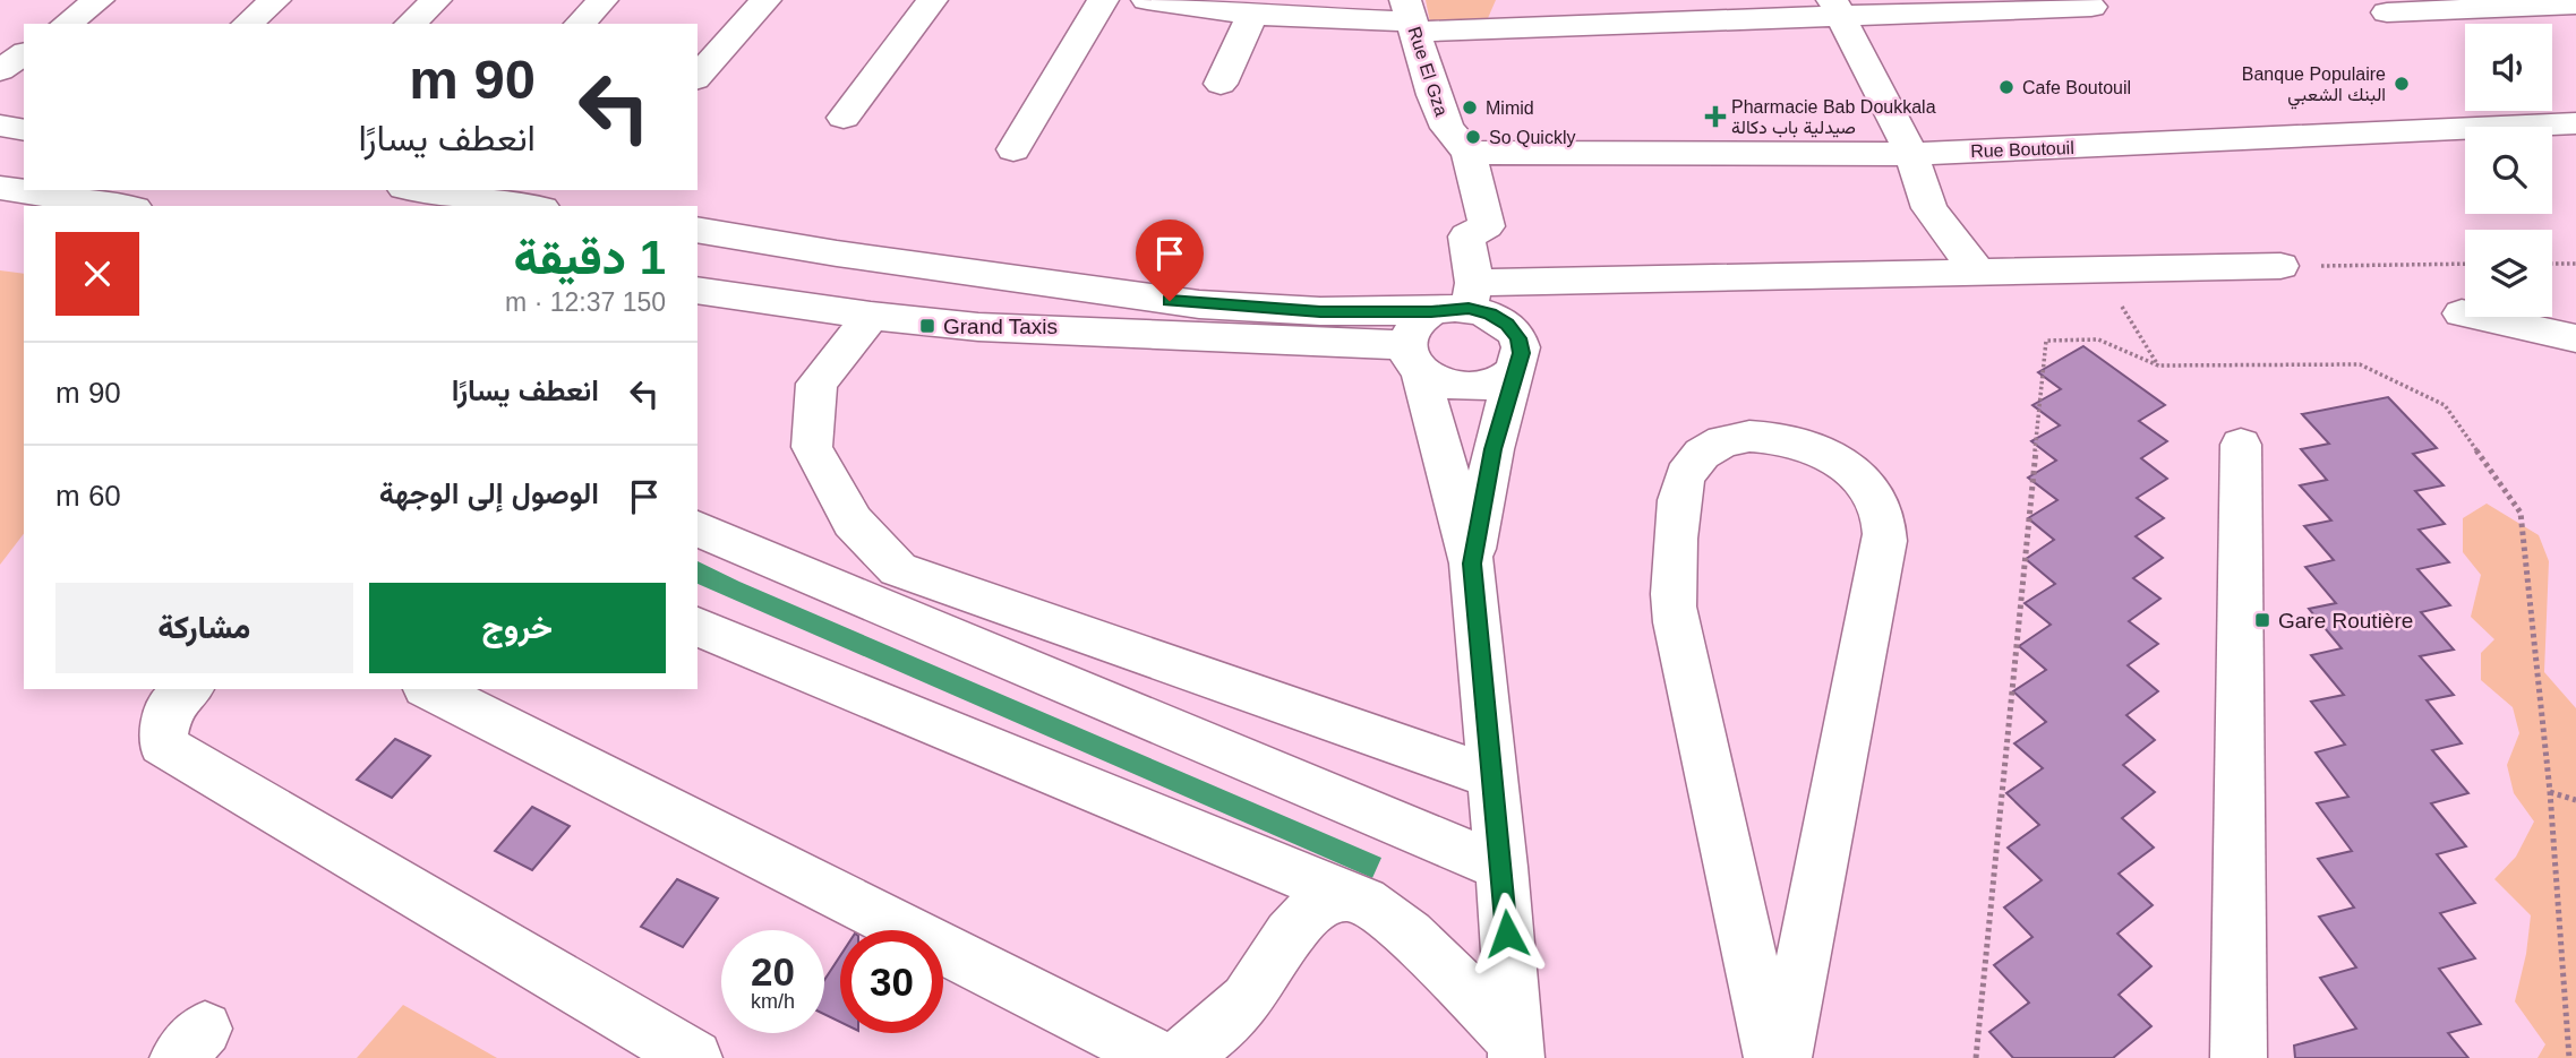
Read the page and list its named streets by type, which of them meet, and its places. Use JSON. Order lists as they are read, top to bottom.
{
  "streets": {
    "street": ["Rue El Gza", "Rue Boutouil"]
  },
  "crossings": [
    ["Rue El Gza", "Rue Boutouil"]
  ],
  "places": {
    "other": [
      "Banque Populaire البنك الشعبي",
      "Cafe Boutouil",
      "Mimid",
      "So Quickly"
    ],
    "health": ["Pharmacie Bab Doukkala صيدلية باب دكالة"],
    "transit": ["Grand Taxis", "Gare Routière"]
  },
  "page": {
    "turn": ["90 m", "انعطف يسارًا"],
    "heading": ["1 دقيقة", "150 m · 12:37"],
    "list": [
      {
        "name": "انعطف يسارًا",
        "value": "90 m"
      },
      {
        "name": "الوصول إلى الوجهة",
        "value": "60 m"
      }
    ],
    "buttons": ["خروج", "مشاركة"],
    "speed": "20 km/h",
    "limit": "30"
  }
}
